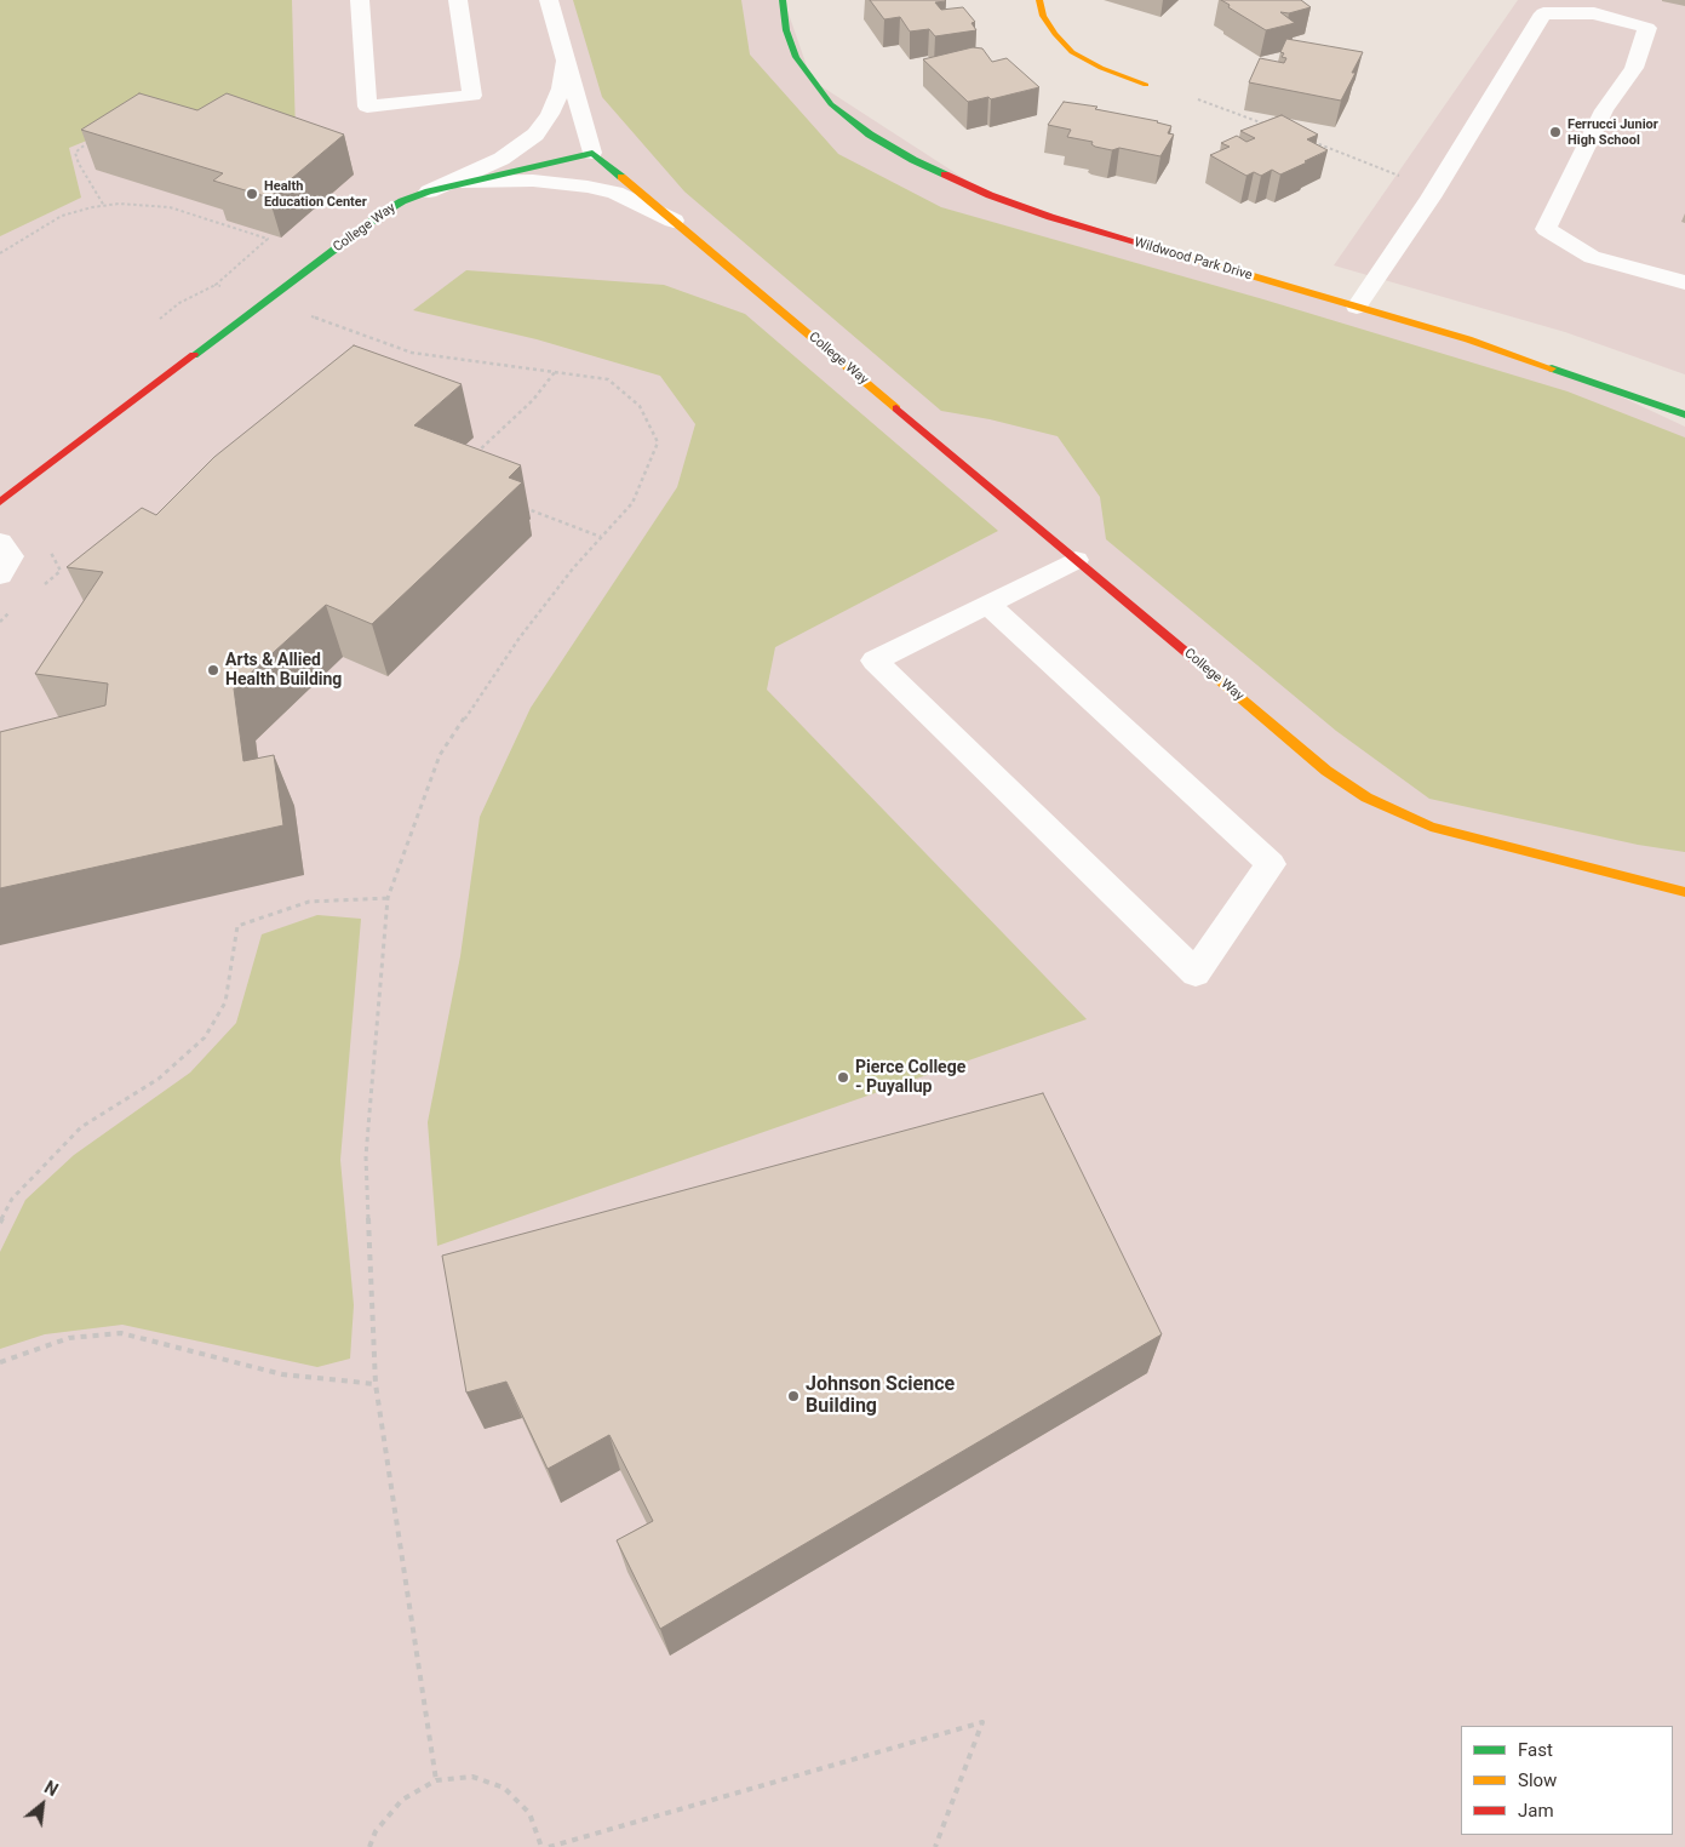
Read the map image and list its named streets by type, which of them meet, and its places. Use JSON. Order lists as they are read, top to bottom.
{
  "streets": {
    "street": ["College Way", "Wildwood Park Drive"]
  },
  "places": [
    "Ferrucci Junior High School",
    "Health Education Center",
    "Arts & Allied Health Building",
    "Pierce College - Puyallup",
    "Johnson Science Building"
  ],
  "legend": ["Fast", "Slow", "Jam"],
  "north": "top right"
}
